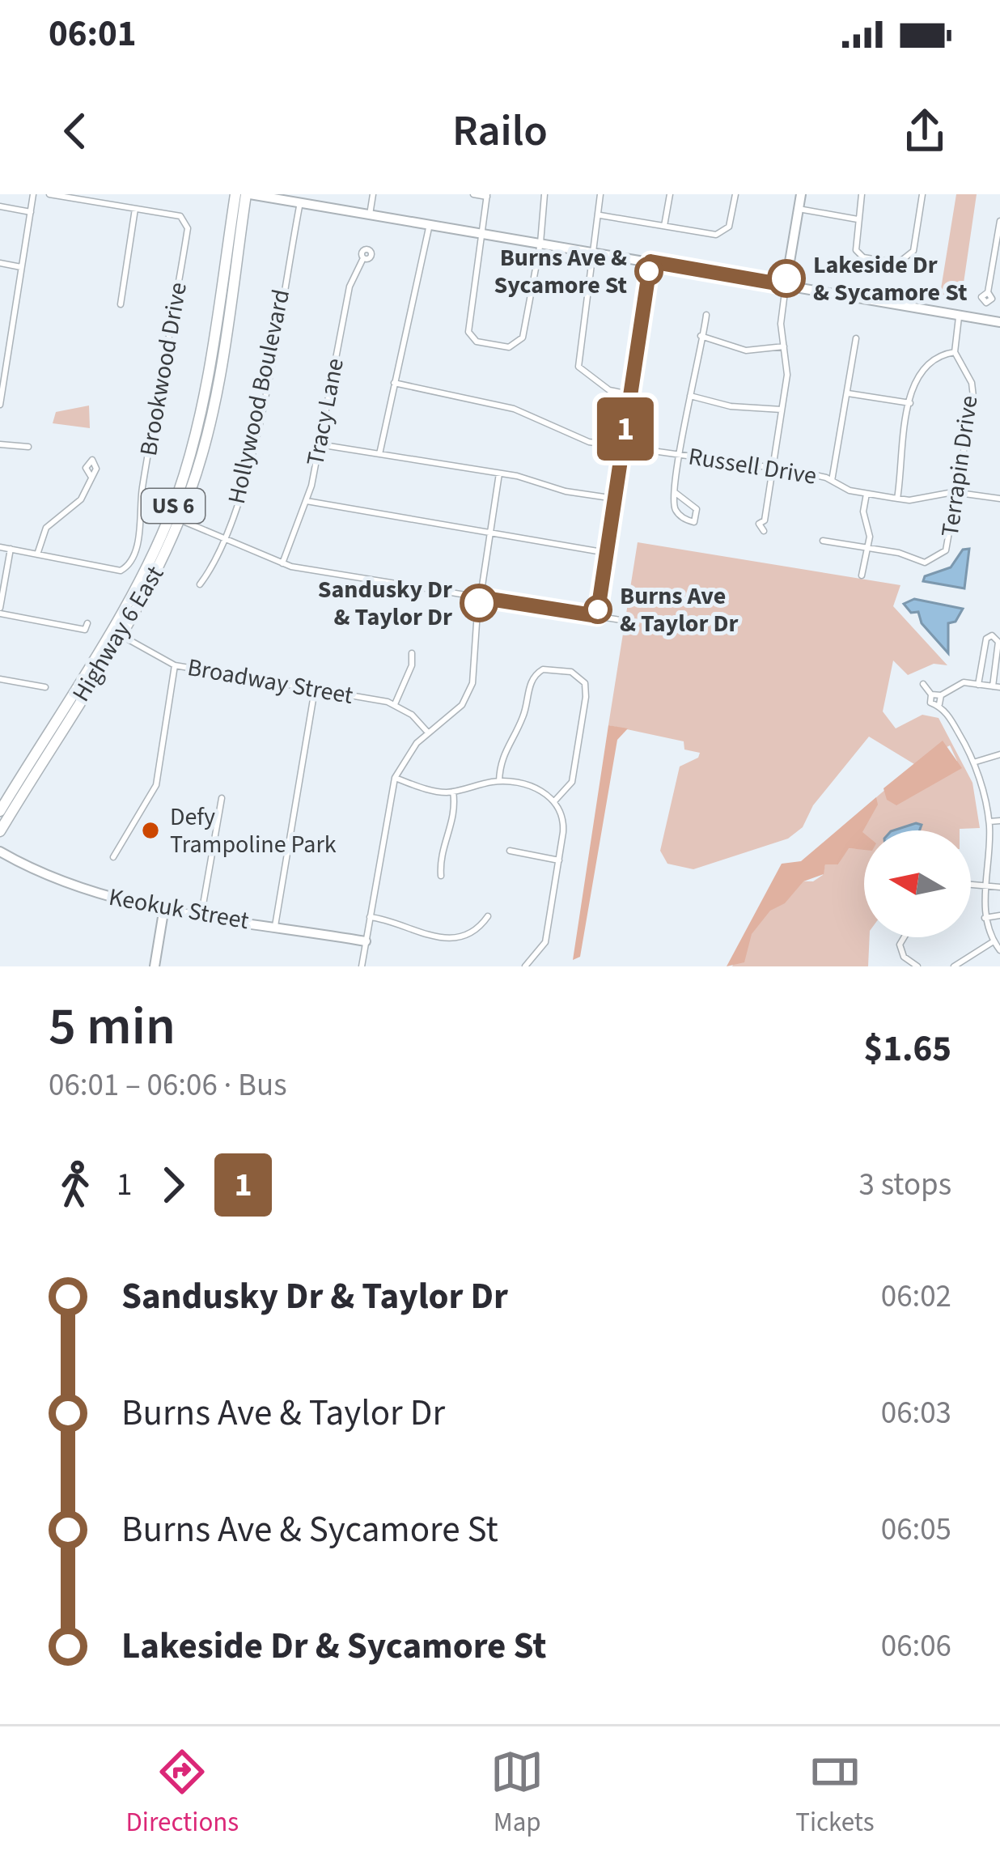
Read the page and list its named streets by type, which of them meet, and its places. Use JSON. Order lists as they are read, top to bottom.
{
  "streets": {
    "main road": ["US 6", "Highway 6 East"],
    "street": [
      "Brookwood Drive",
      "Hollywood Boulevard",
      "Tracy Lane",
      "Russell Drive",
      "Terrapin Drive",
      "Broadway Street",
      "Keokuk Street"
    ]
  },
  "crossings": [
    ["Russell Drive", "Terrapin Drive"],
    ["Highway 6 East", "Broadway Street"]
  ],
  "places": [
    "Burns Ave & Sycamore St",
    "Lakeside Dr & Sycamore St",
    "Sandusky Dr & Taylor Dr",
    "Burns Ave & Taylor Dr",
    "Defy Trampoline Park"
  ],
  "lines": ["bus line 1"],
  "north": "left",
  "page": {
    "status": "06:01",
    "header": "Railo",
    "on_map": "1",
    "heading": ["5 min", "06:01 – 06:06 · Bus", "$1.65"],
    "legs": ["1", "1", "3 stops"],
    "list": [
      {
        "name": "Sandusky Dr & Taylor Dr",
        "value": "06:02"
      },
      {
        "name": "Burns Ave & Taylor Dr",
        "value": "06:03"
      },
      {
        "name": "Burns Ave & Sycamore St",
        "value": "06:05"
      },
      {
        "name": "Lakeside Dr & Sycamore St",
        "value": "06:06"
      }
    ],
    "tabs": ["Directions", "Map", "Tickets"]
  }
}
